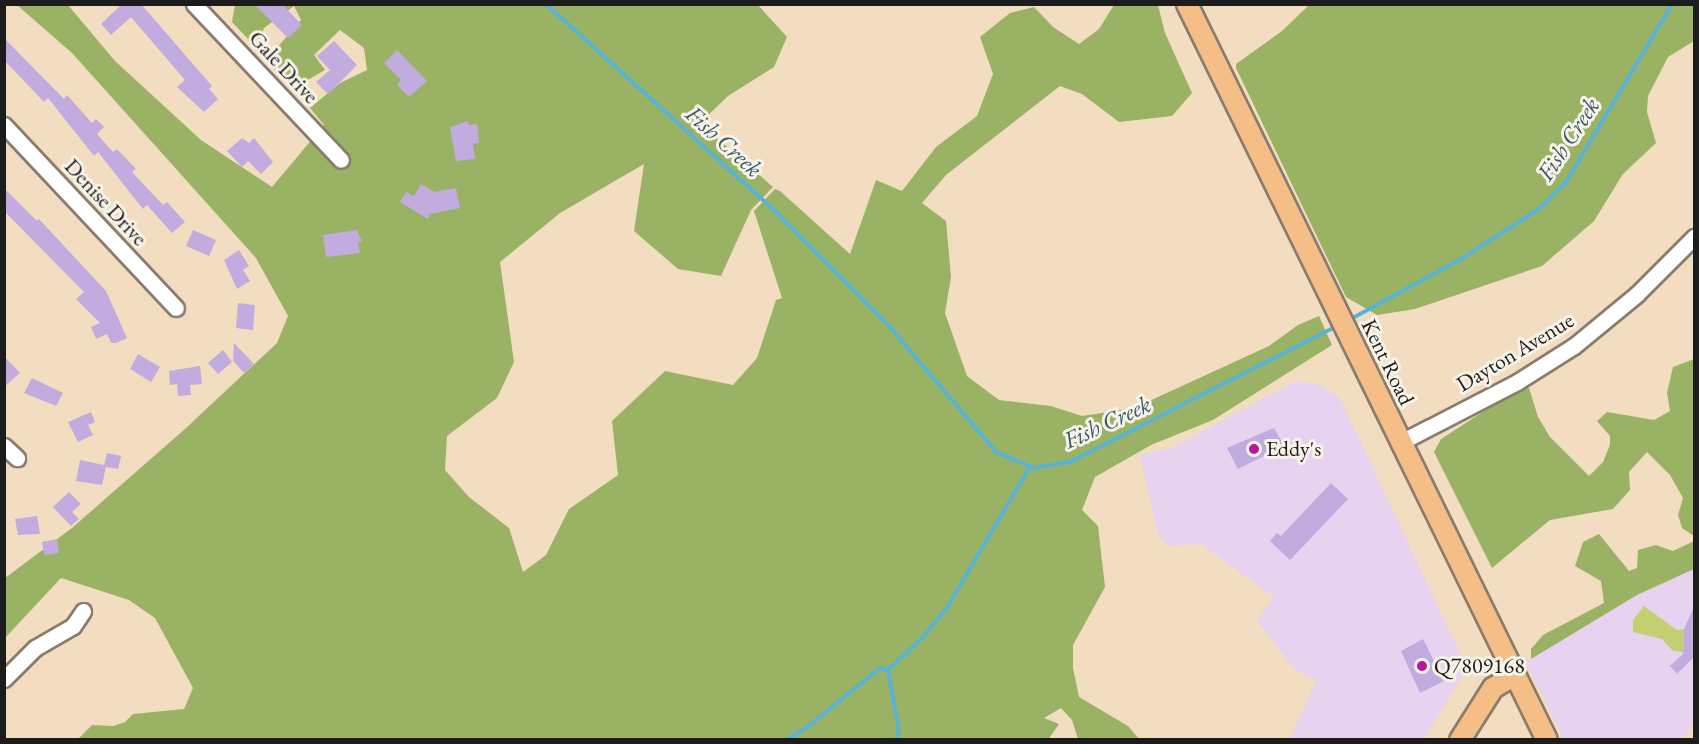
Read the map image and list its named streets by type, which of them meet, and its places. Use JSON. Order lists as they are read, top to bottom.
{
  "streets": {
    "main road": ["Kent Road"],
    "street": ["Gale Drive", "Denise Drive", "Dayton Avenue"]
  },
  "crossings": [
    ["Dayton Avenue", "Kent Road"]
  ],
  "water": ["Fish Creek"],
  "places": ["Eddy's", "Q7809168"]
}
